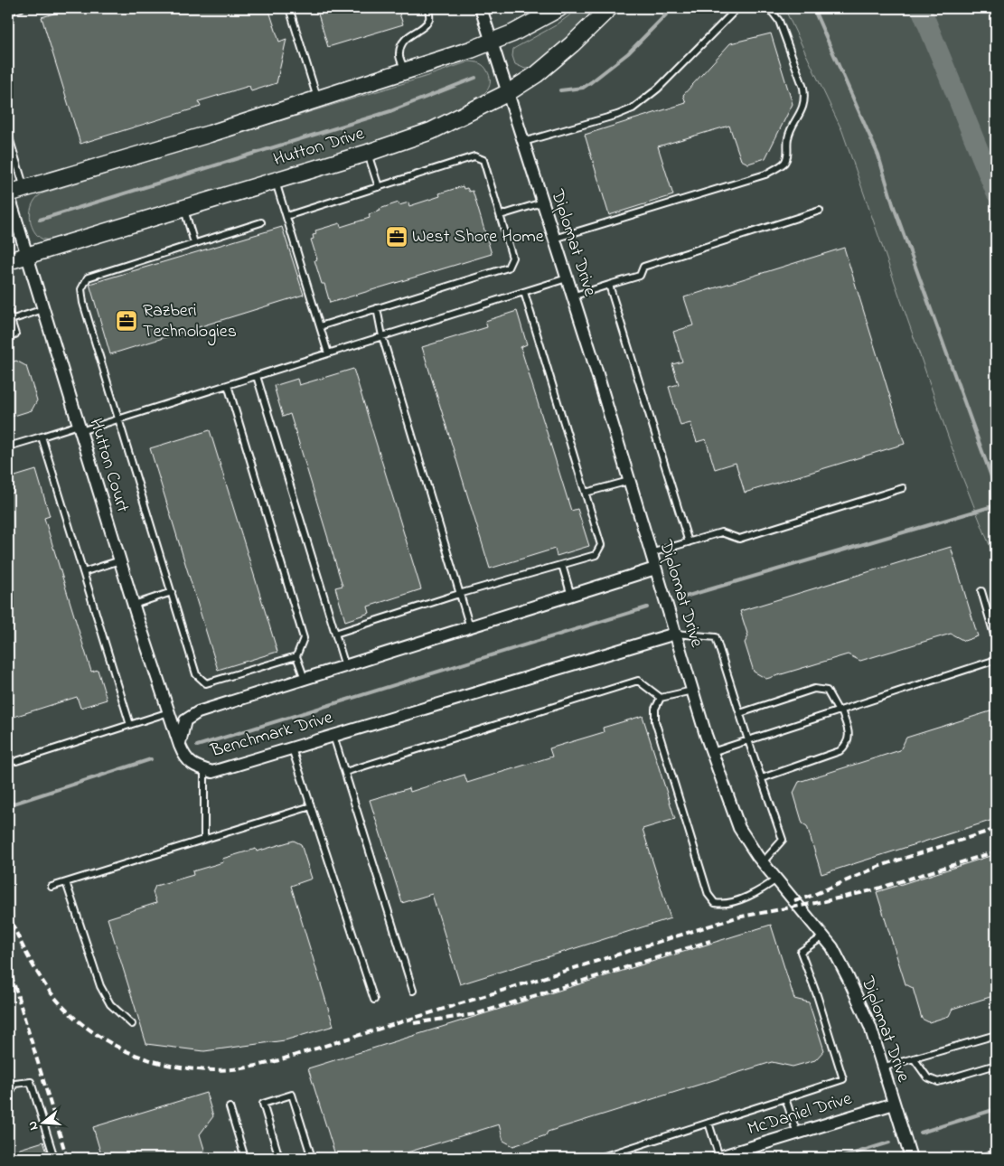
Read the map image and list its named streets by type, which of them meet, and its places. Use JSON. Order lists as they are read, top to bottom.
{
  "streets": {
    "street": [
      "Hutton Drive",
      "Diplomat Drive",
      "Hutton Court",
      "Benchmark Drive",
      "McDaniel Drive"
    ]
  },
  "crossings": [
    ["Hutton Drive", "Diplomat Drive"],
    ["Hutton Drive", "Hutton Court"],
    ["Diplomat Drive", "Benchmark Drive"],
    ["Diplomat Drive", "McDaniel Drive"],
    ["Hutton Court", "Benchmark Drive"]
  ],
  "places": {
    "office": ["West Shore Home", "Razberi Technologies"]
  },
  "north": "left"
}
